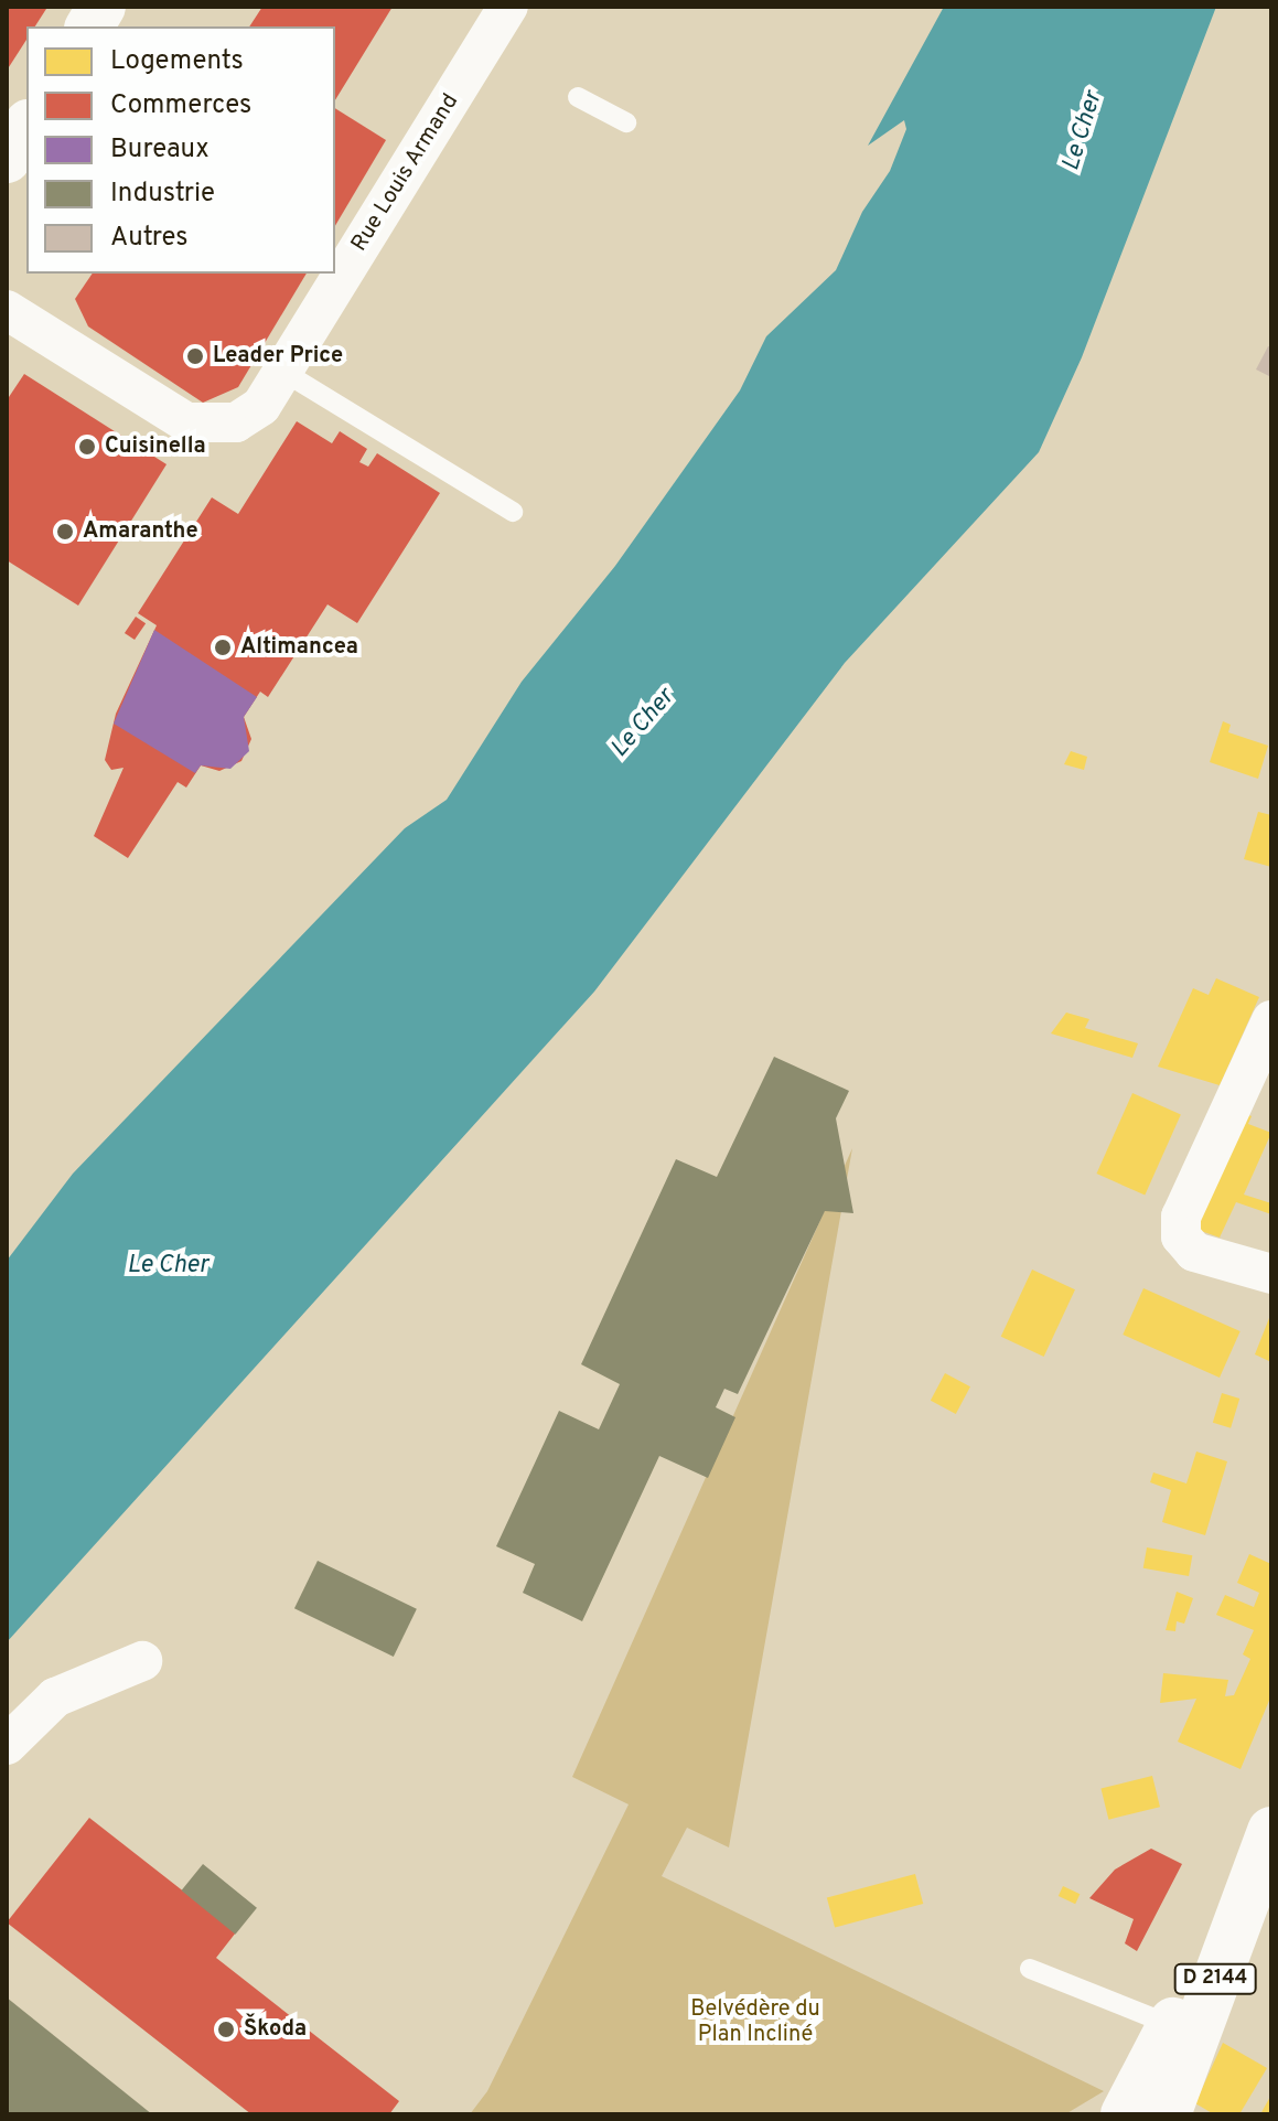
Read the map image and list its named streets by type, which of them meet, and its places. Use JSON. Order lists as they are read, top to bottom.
{
  "streets": {
    "main road": ["D 2144"],
    "street": ["Rue Louis Armand"]
  },
  "water": ["Le Cher"],
  "parks": ["Belvédère du Plan Incliné"],
  "places": [
    "Leader Price",
    "Cuisinella",
    "Amaranthe",
    "Altimancea",
    "Škoda"
  ],
  "legend": [
    "Logements",
    "Commerces",
    "Bureaux",
    "Industrie",
    "Autres"
  ]
}
